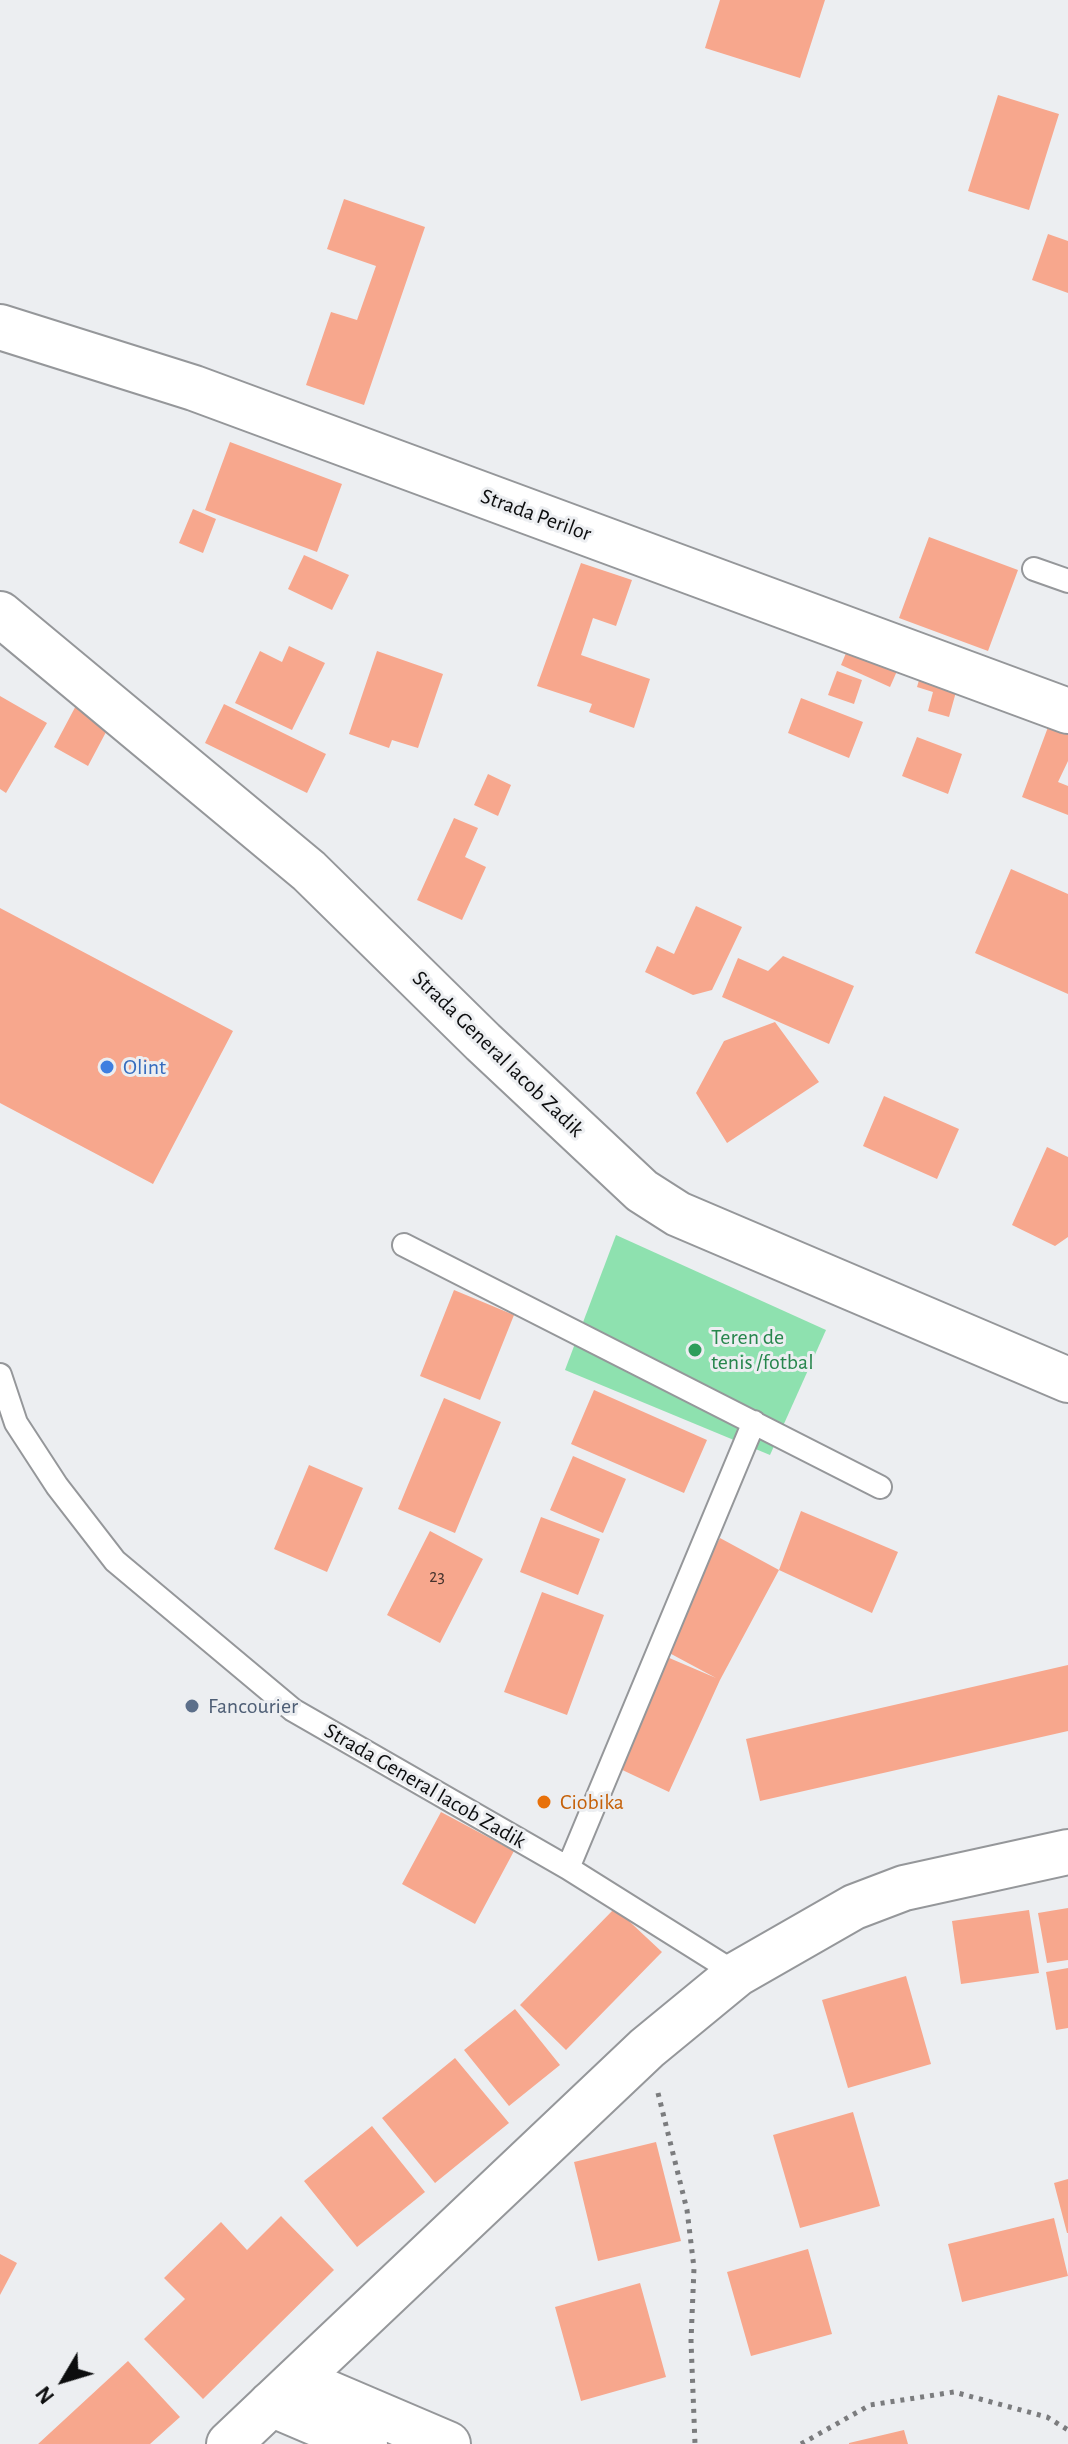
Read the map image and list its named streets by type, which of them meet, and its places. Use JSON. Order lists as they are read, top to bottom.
{
  "streets": {
    "street": ["Strada Perilor", "Strada General Iacob Zadik"]
  },
  "places": [
    "Olint",
    "Teren de tenis /fotbal",
    "Fancourier",
    "Ciobika"
  ],
  "house_numbers": ["23"],
  "north": "bottom left"
}
